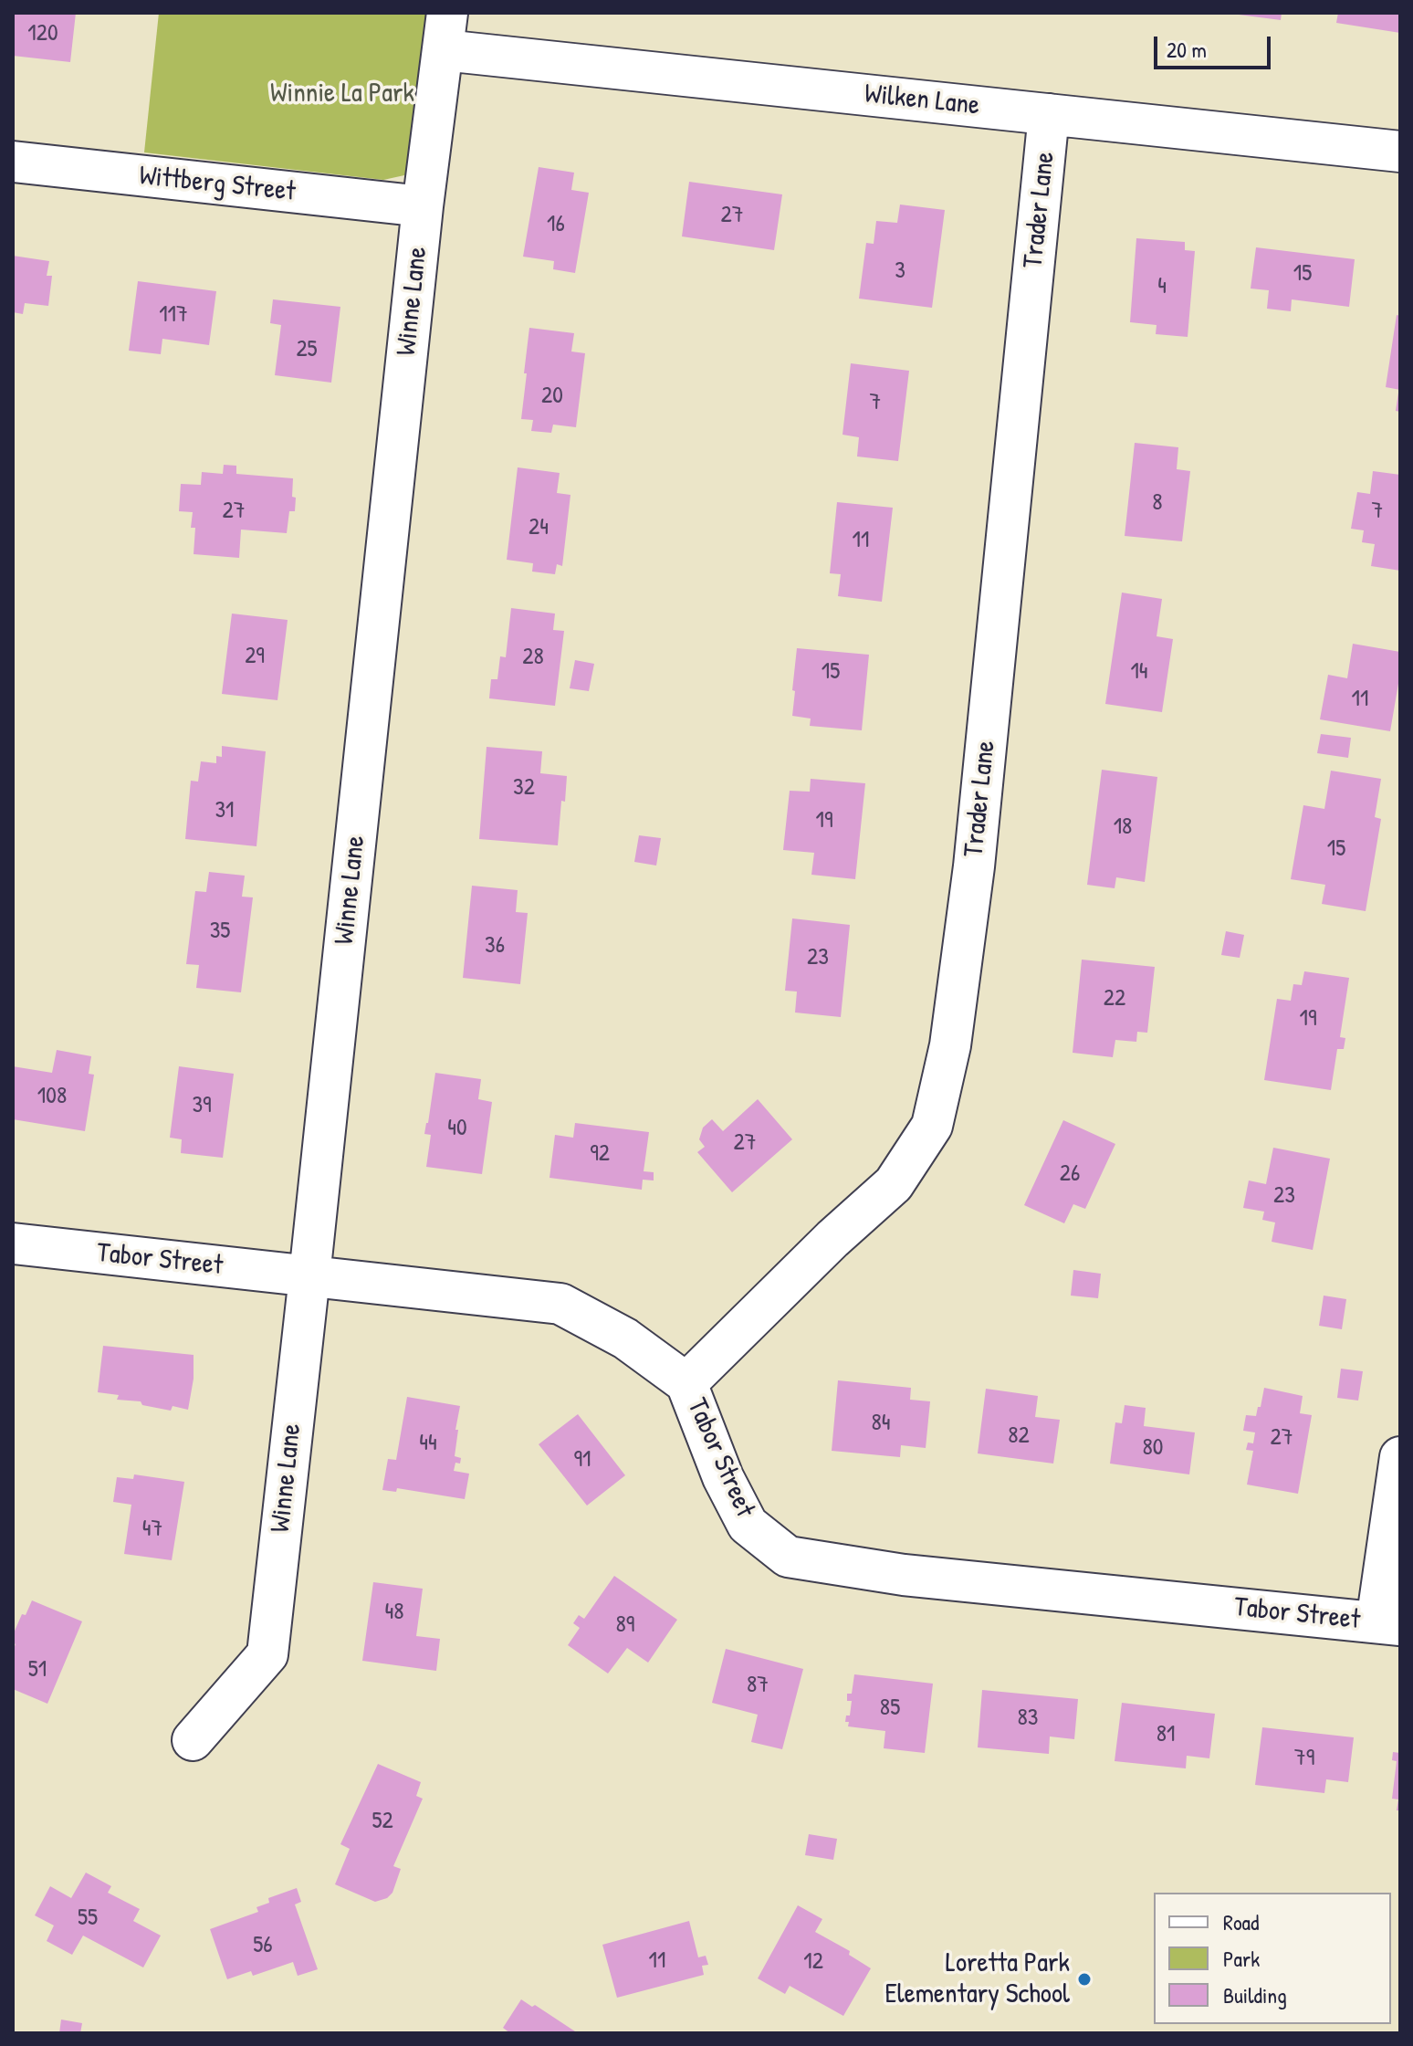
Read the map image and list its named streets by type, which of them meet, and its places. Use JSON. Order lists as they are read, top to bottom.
{
  "streets": {
    "street": [
      "Wilken Lane",
      "Wittberg Street",
      "Trader Lane",
      "Winne Lane",
      "Tabor Street"
    ]
  },
  "crossings": [
    ["Wilken Lane", "Trader Lane"],
    ["Wilken Lane", "Winne Lane"],
    ["Wittberg Street", "Winne Lane"],
    ["Trader Lane", "Tabor Street"],
    ["Winne Lane", "Tabor Street"]
  ],
  "parks": ["Winnie La Park"],
  "places": ["Loretta Park Elementary School"],
  "house_numbers": [
    "120",
    "27",
    "16",
    "3",
    "15",
    "4",
    "117",
    "25",
    "20",
    "7",
    "8",
    "27",
    "7",
    "24",
    "11",
    "29",
    "28",
    "15",
    "14",
    "11",
    "32",
    "31",
    "19",
    "18",
    "15",
    "35",
    "36",
    "23",
    "22",
    "19",
    "108",
    "39",
    "40",
    "27",
    "92",
    "26",
    "23",
    "84",
    "82",
    "27",
    "44",
    "80",
    "91",
    "47",
    "48",
    "89",
    "51",
    "87",
    "85",
    "83",
    "81",
    "79",
    "52",
    "55",
    "56",
    "11",
    "12"
  ],
  "legend": ["Road", "Park", "Building"],
  "scale_bar": "20 m"
}
